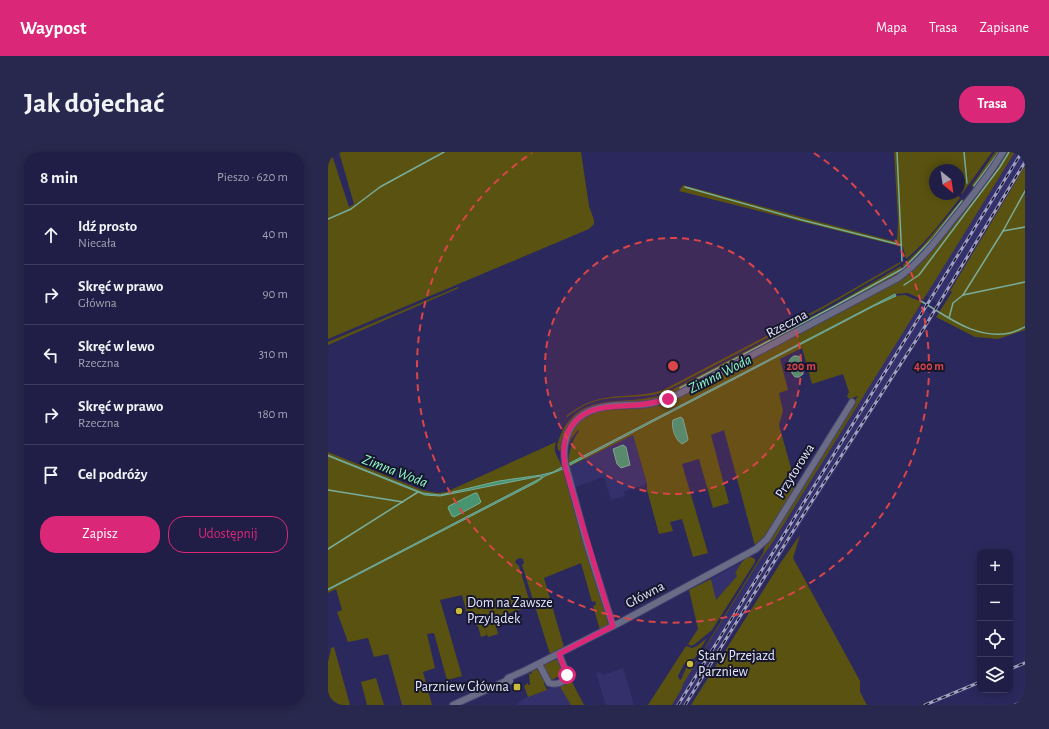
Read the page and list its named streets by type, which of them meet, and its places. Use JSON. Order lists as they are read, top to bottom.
{
  "streets": {
    "street": ["Rzeczna", "Przytorowa", "Główna"]
  },
  "crossings": [
    ["Rzeczna", "Główna"],
    ["Przytorowa", "Główna"]
  ],
  "water": ["Zimna Woda"],
  "places": {
    "other": ["Dom na Zawsze Przylądek", "Stary Przejazd Parzniew"],
    "transit": ["Parzniew Główna"]
  },
  "north": "bottom right",
  "page": {
    "header": "Waypost",
    "nav": ["Mapa", "Trasa", "Zapisane"],
    "buttons": [
      "Trasa",
      ["Zapisz", "Udostępnij"]
    ],
    "title": "Jak dojechać",
    "heading": ["8 min", "Pieszo · 620 m"],
    "list": [
      ["Idź prosto", "Niecała", "40 m"],
      ["Skręć w prawo", "Główna", "90 m"],
      ["Skręć w lewo", "Rzeczna", "310 m"],
      ["Skręć w prawo", "Rzeczna", "180 m"],
      "Cel podróży"
    ],
    "map_buttons": ["+", "−"]
  },
  "rings": ["200 m", "400 m"]
}
